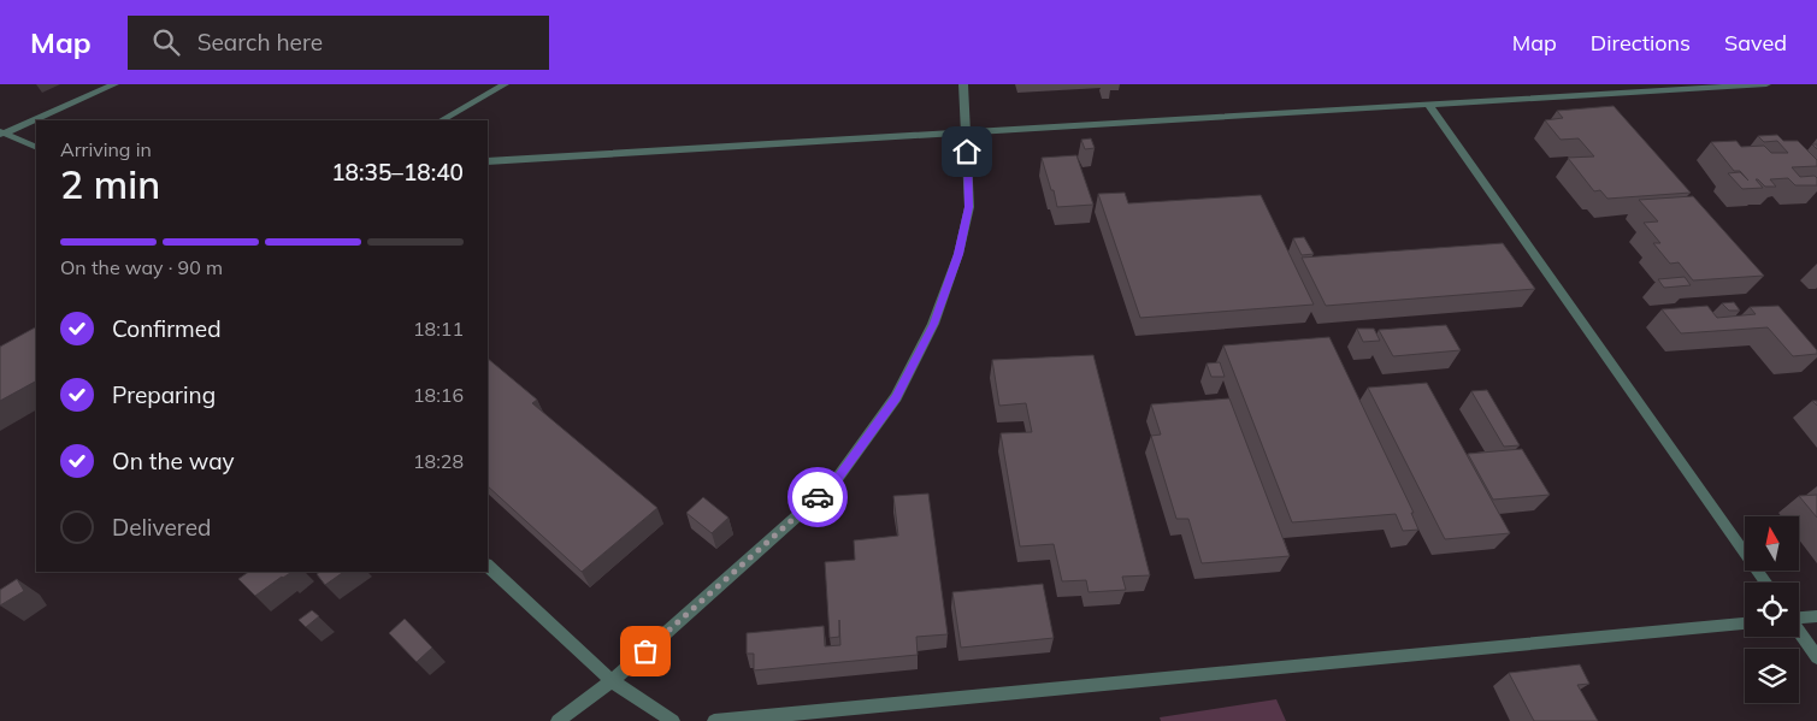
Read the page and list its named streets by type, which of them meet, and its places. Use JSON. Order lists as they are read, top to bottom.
{
  "north": "top",
  "page": {
    "header": "Map",
    "search": "Search here",
    "nav": ["Map", "Directions", "Saved"],
    "heading": ["2 min", "Arriving in", "18:35–18:40"],
    "bar": "On the way · 90 m",
    "list": [
      ["Confirmed", "18:11"],
      ["Preparing", "18:16"],
      ["On the way", "18:28"],
      "Delivered"
    ]
  }
}
